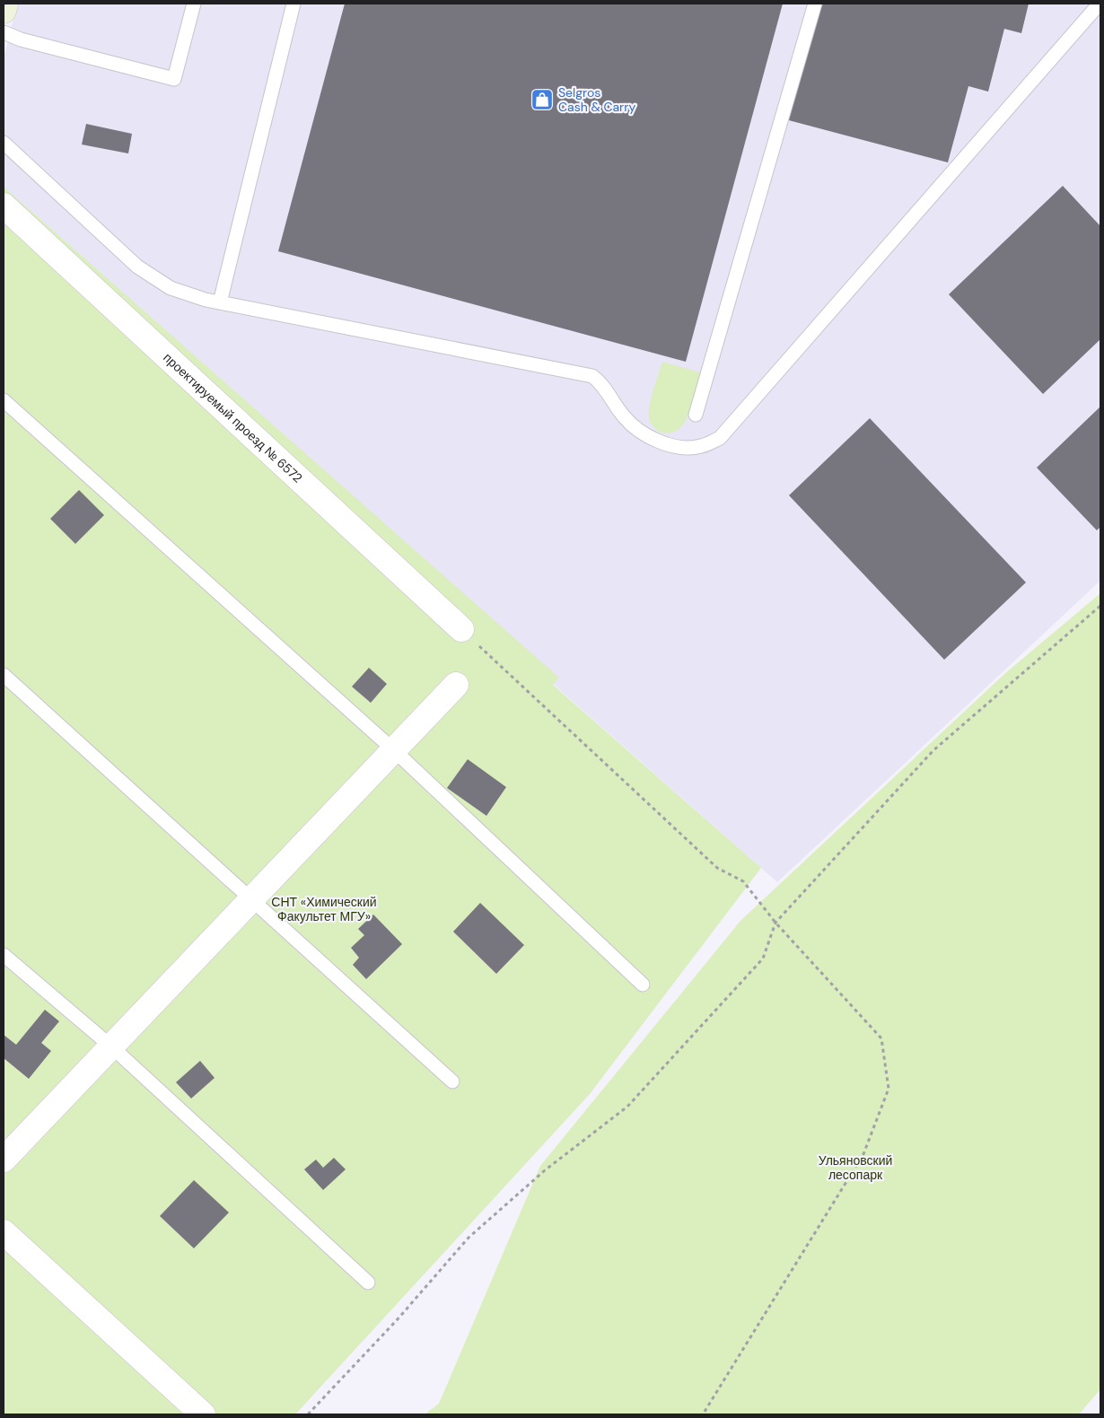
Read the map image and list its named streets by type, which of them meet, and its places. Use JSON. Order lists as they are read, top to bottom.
{
  "streets": {
    "street": ["проектируемый проезд № 6572"]
  },
  "parks": ["СНТ «Химический Факультет МГУ»", "Ульяновский лесопарк"],
  "places": {
    "shop": ["Selgros Cash & Carry"]
  }
}
